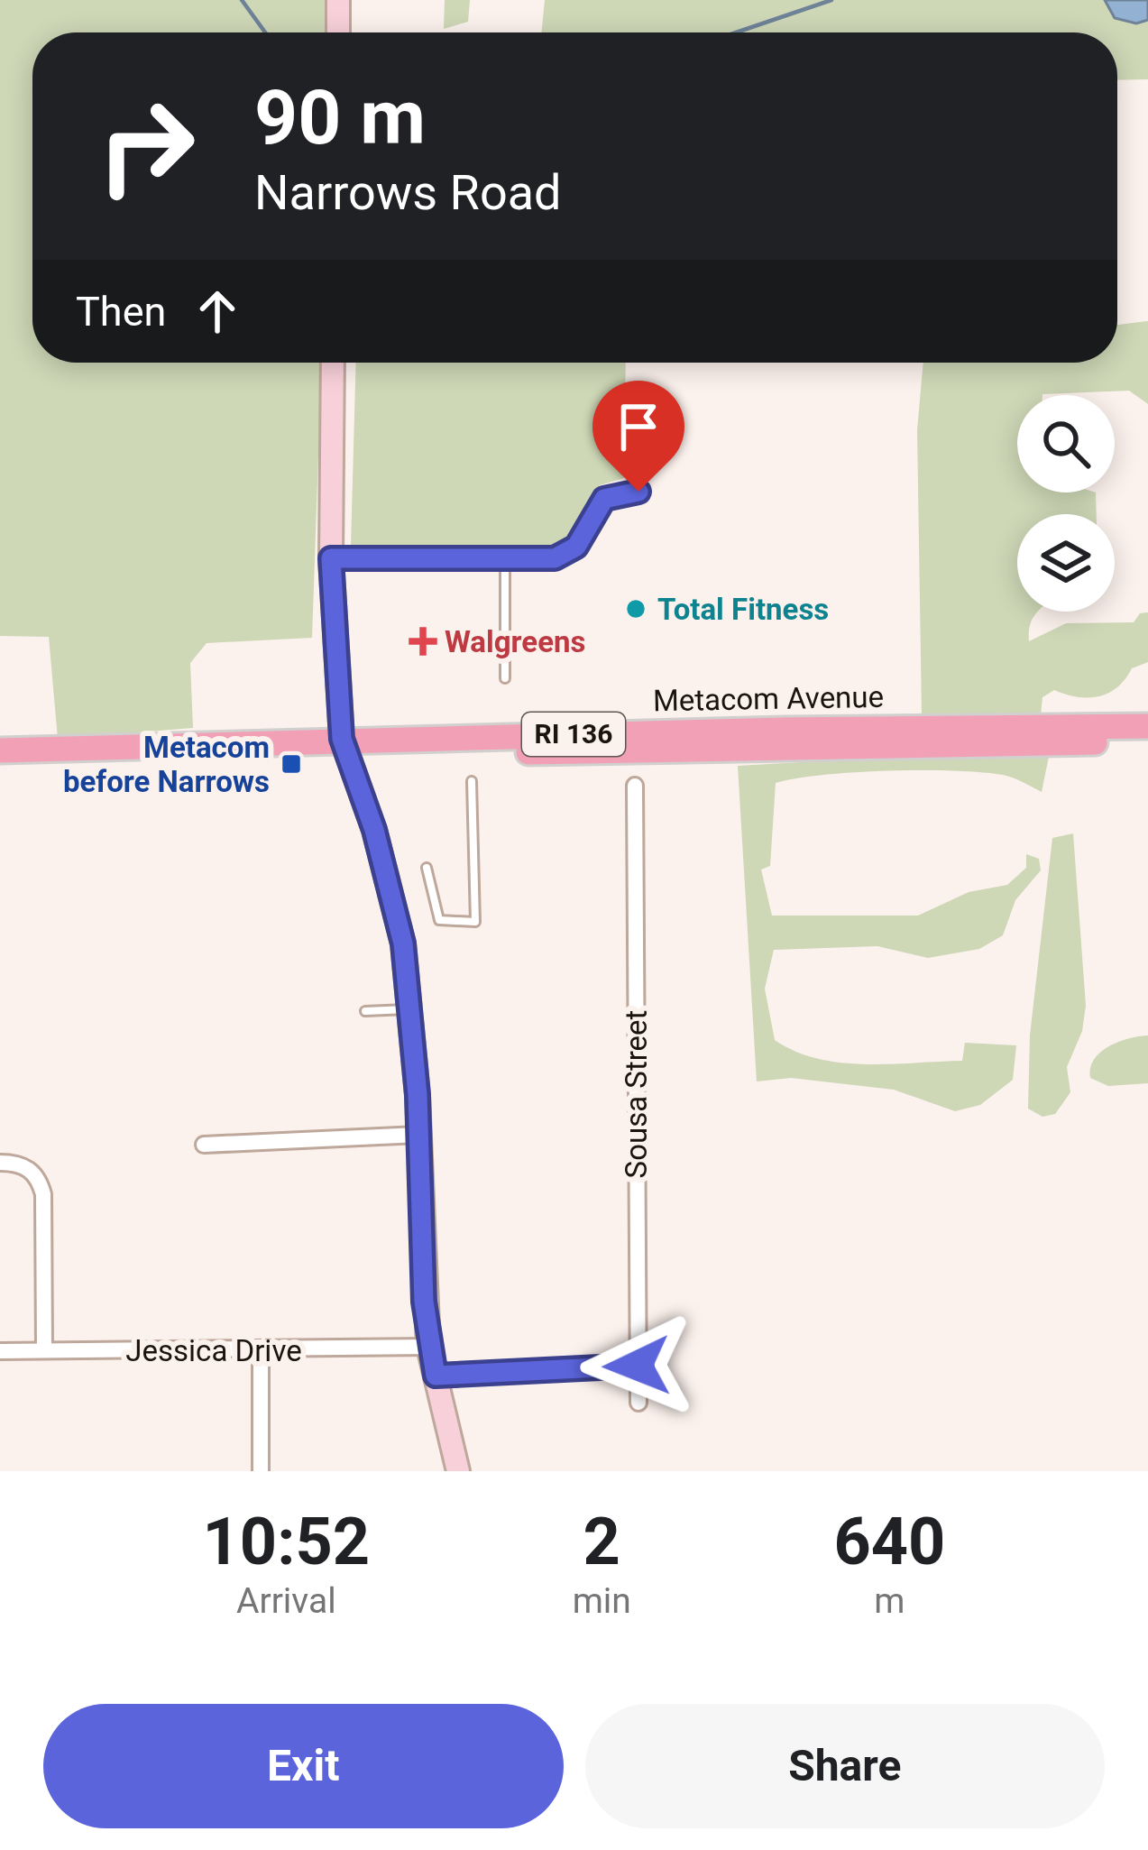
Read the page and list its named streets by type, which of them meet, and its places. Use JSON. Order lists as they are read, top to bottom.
{
  "streets": {
    "main road": ["Metacom Avenue", "RI 136"],
    "street": ["Sousa Street", "Jessica Drive"]
  },
  "places": {
    "other": ["Total Fitness"],
    "health": ["Walgreens"],
    "transit": ["Metacom before Narrows"]
  },
  "page": {
    "turn": ["90 m", "Narrows Road"],
    "then": "Then",
    "eta": [
      "10:52",
      "Arrival",
      "2",
      "min",
      "640",
      "m"
    ],
    "buttons": ["Exit", "Share"]
  }
}
